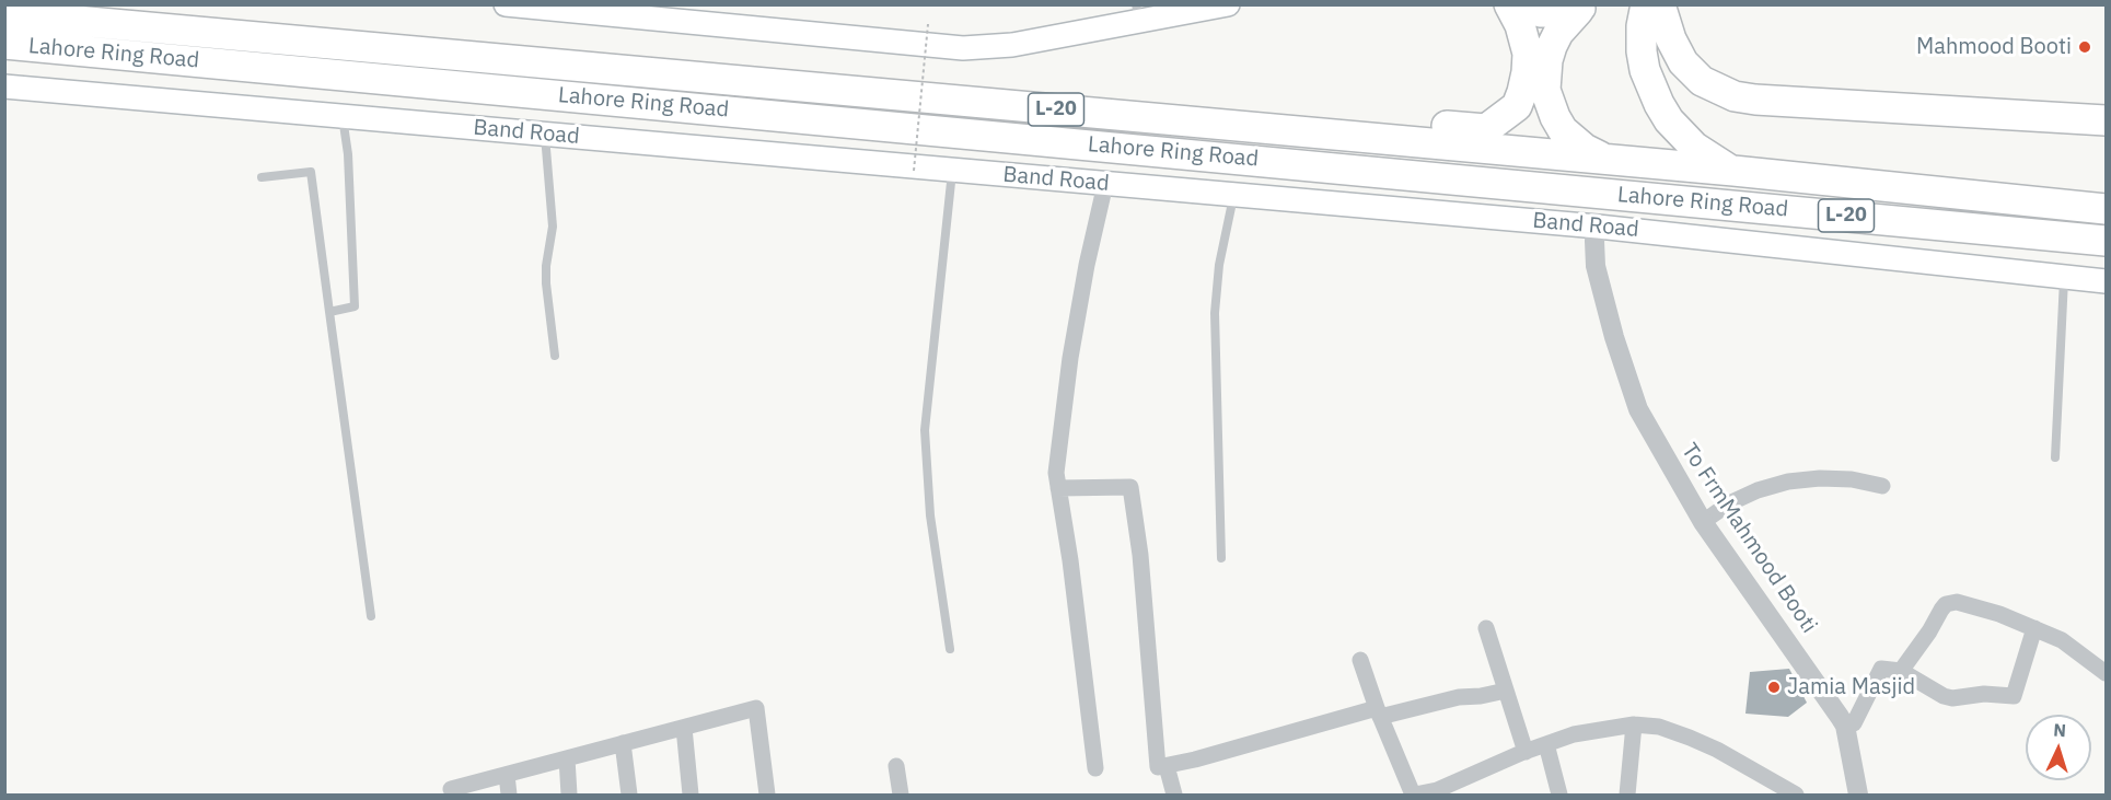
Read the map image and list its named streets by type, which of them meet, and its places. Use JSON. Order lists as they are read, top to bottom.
{
  "streets": {
    "highway": ["Lahore Ring Road", "L-20"],
    "main road": ["Band Road"],
    "street": ["To FrmMahmood Booti"]
  },
  "crossings": [
    ["Band Road", "To FrmMahmood Booti"]
  ],
  "places": ["Mahmood Booti", "Jamia Masjid"],
  "north": "top"
}
